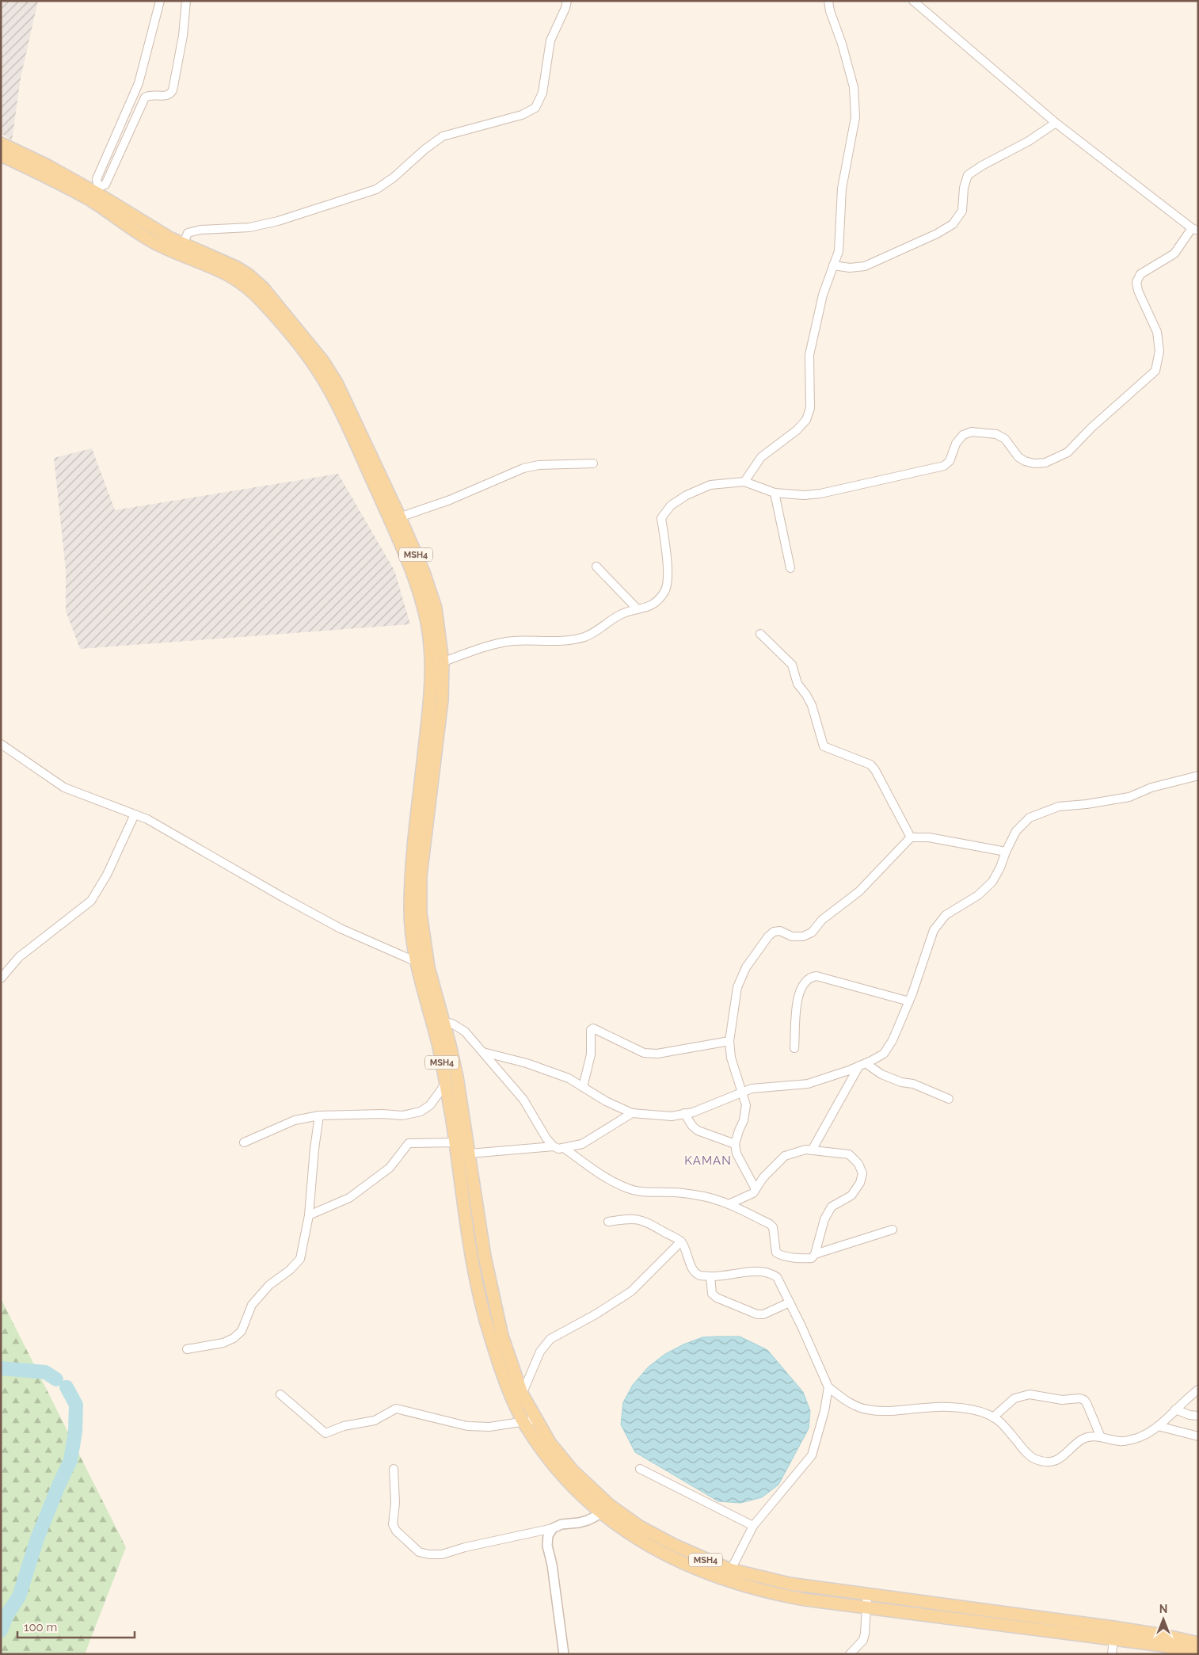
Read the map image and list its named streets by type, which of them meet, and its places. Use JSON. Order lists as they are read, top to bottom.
{
  "streets": {
    "main road": ["MSH4"]
  },
  "districts": ["KAMAN"],
  "scale_bar": "100 m",
  "north": "top"
}
